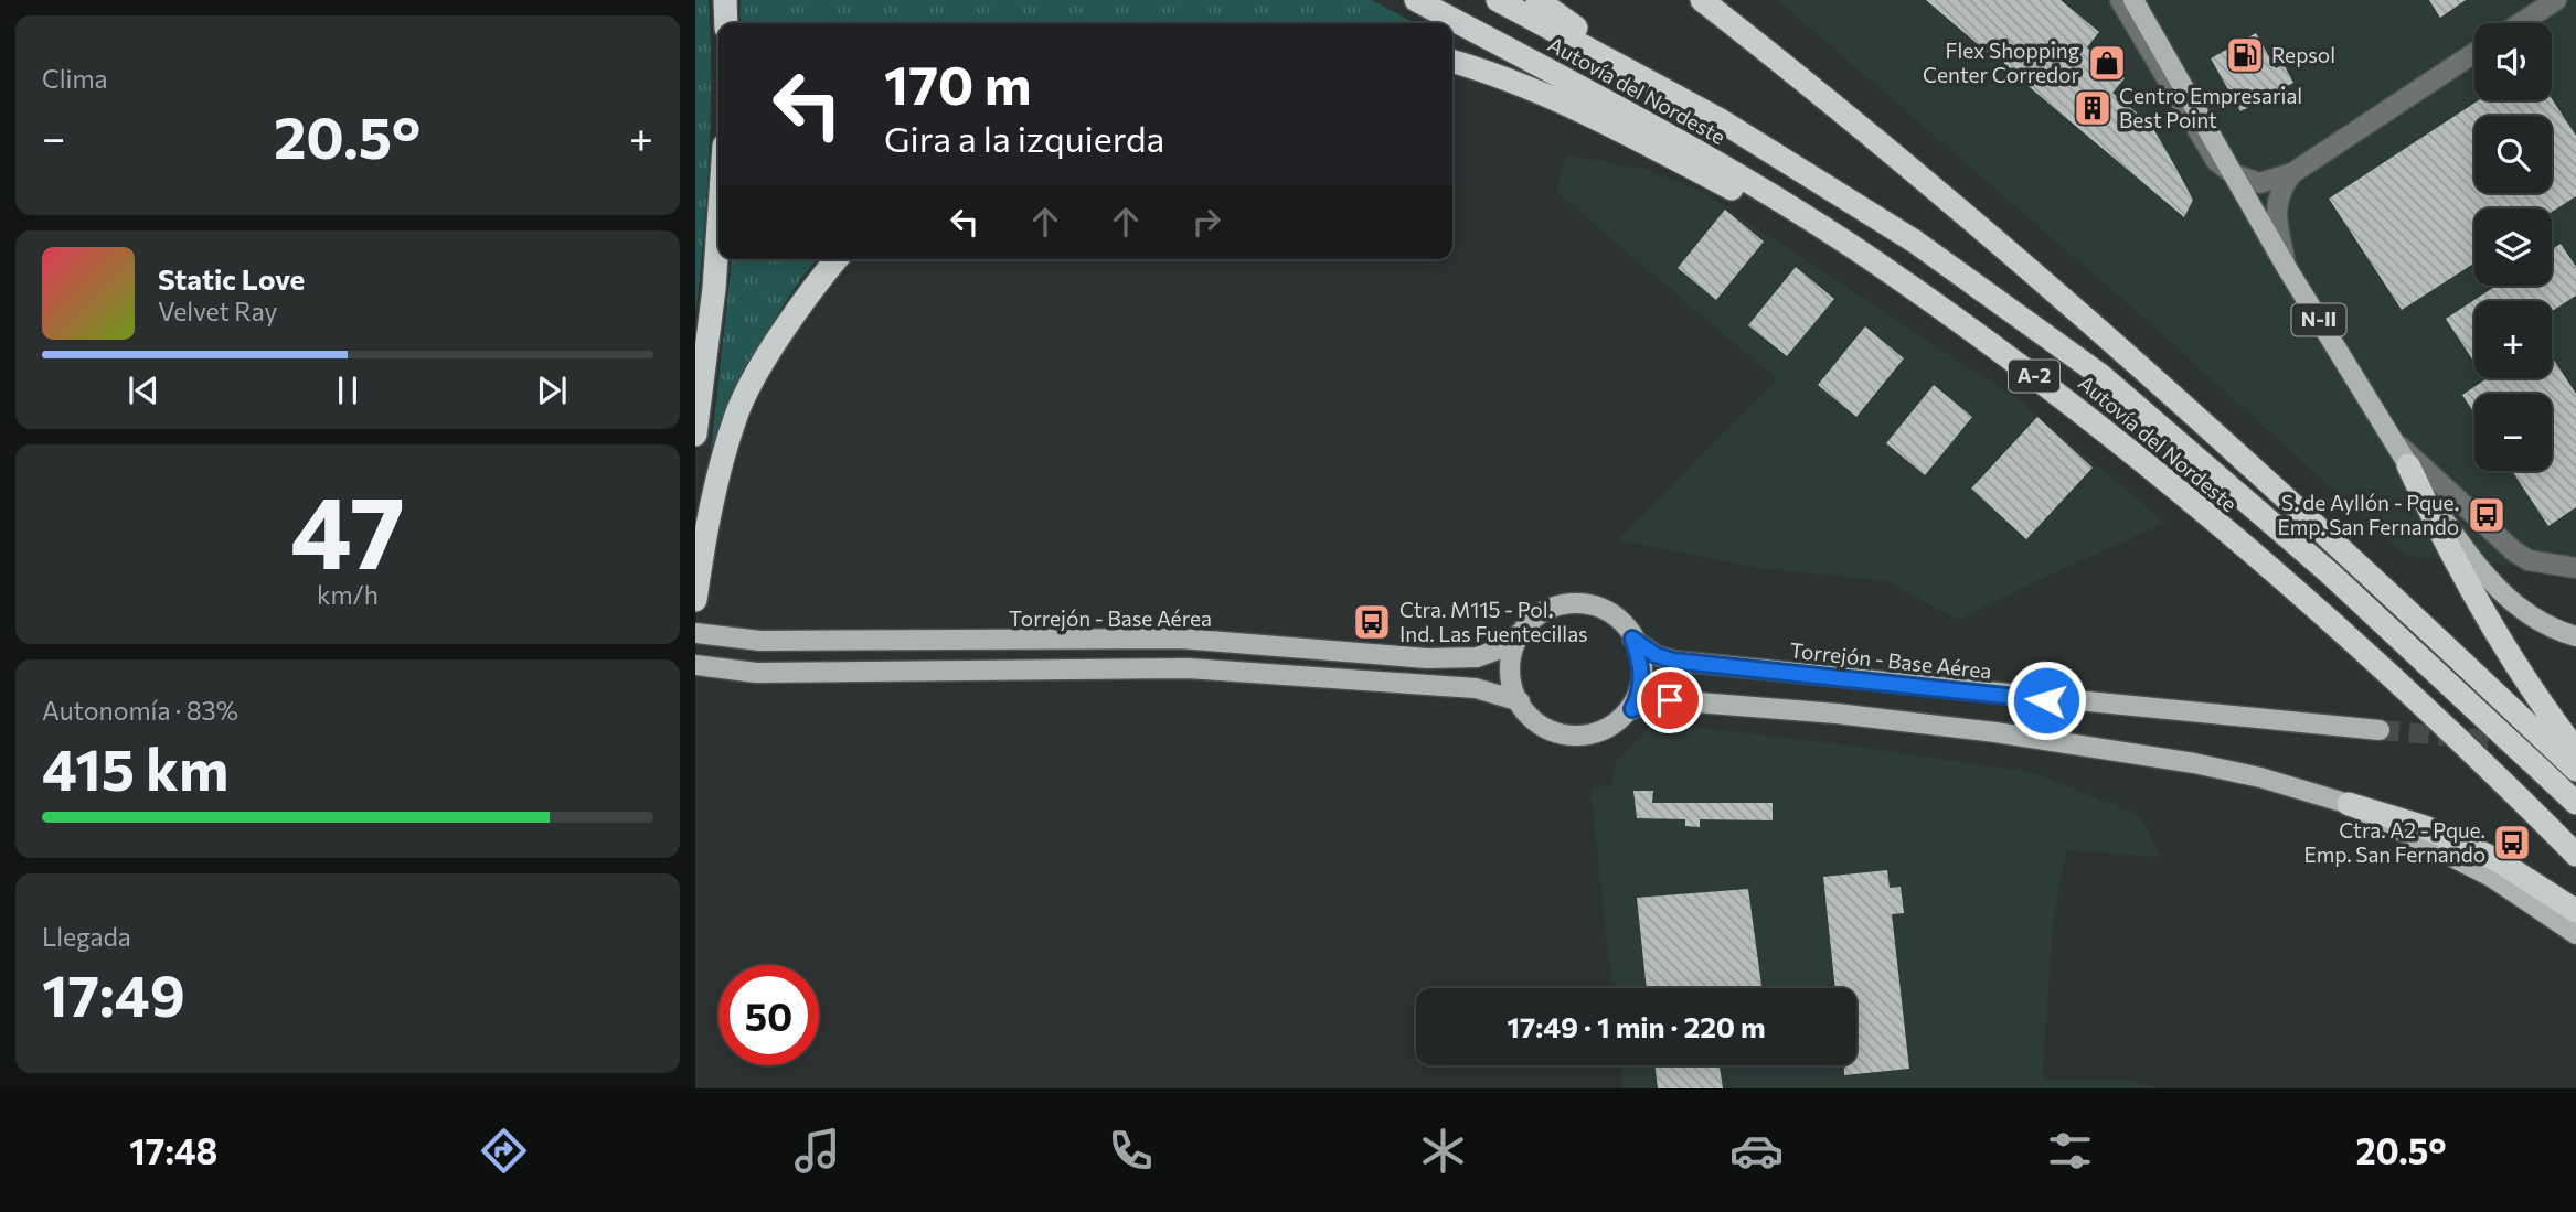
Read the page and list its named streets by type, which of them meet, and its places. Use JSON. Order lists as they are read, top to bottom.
{
  "streets": {
    "highway": ["Autovía del Nordeste", "A-2"],
    "main road": ["N-II", "Torrejón - Base Aérea"]
  },
  "places": {
    "fuel station": ["Repsol"],
    "shop": ["Flex Shopping Center Corredor"],
    "building": ["Centro Empresarial Best Point"],
    "bus stop": ["S. de Ayllón - Pque. Emp. San Fernando", "Ctra. M115 - Pol. Ind. Las Fuentecillas", "Ctra. A2 - Pque. Emp. San Fernando"]
  },
  "page": {
    "tile": [
      "Clima",
      ["47", "km/h"],
      ["Autonomía · 83%", "415 km"],
      ["Llegada", "17:49"]
    ],
    "map_buttons": ["+", "−"],
    "turn": ["170 m", "Gira a la izquierda"],
    "heat": ["−", "20.5°", "+"],
    "song": ["Static Love", "Velvet Ray"],
    "limit": "50",
    "trip": "17:49 · 1 min · 220 m",
    "tabs": ["17:48", "20.5°"]
  }
}
